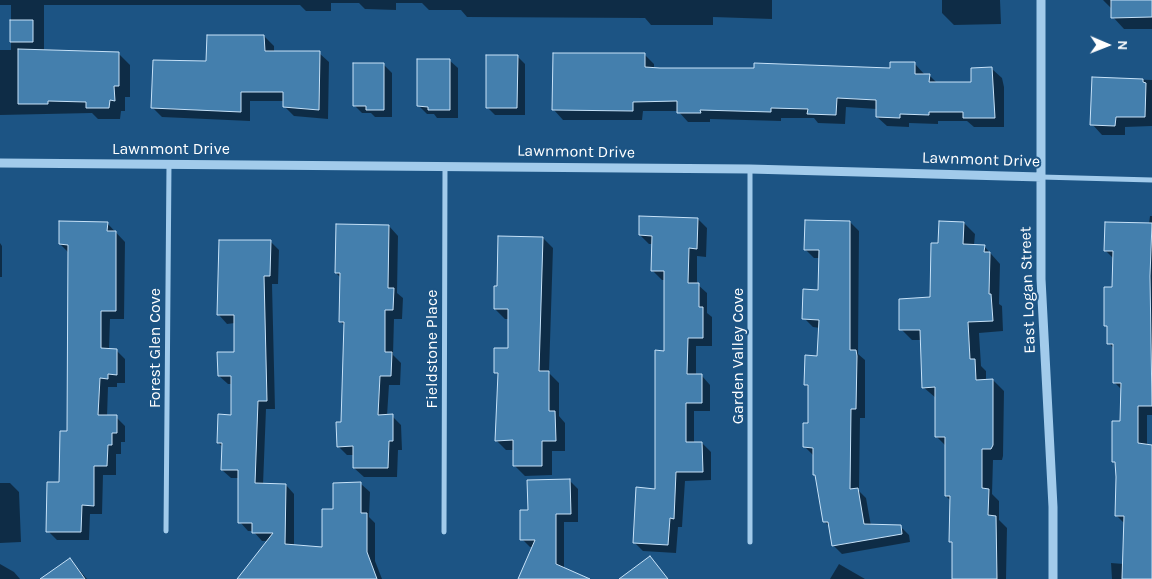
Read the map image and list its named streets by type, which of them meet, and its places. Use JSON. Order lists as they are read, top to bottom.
{
  "streets": {
    "street": [
      "Lawnmont Drive",
      "East Logan Street",
      "Forest Glen Cove",
      "Fieldstone Place",
      "Garden Valley Cove"
    ]
  },
  "crossings": [
    ["Lawnmont Drive", "East Logan Street"],
    ["Lawnmont Drive", "Forest Glen Cove"],
    ["Lawnmont Drive", "Fieldstone Place"],
    ["Lawnmont Drive", "Garden Valley Cove"]
  ],
  "north": "right"
}
